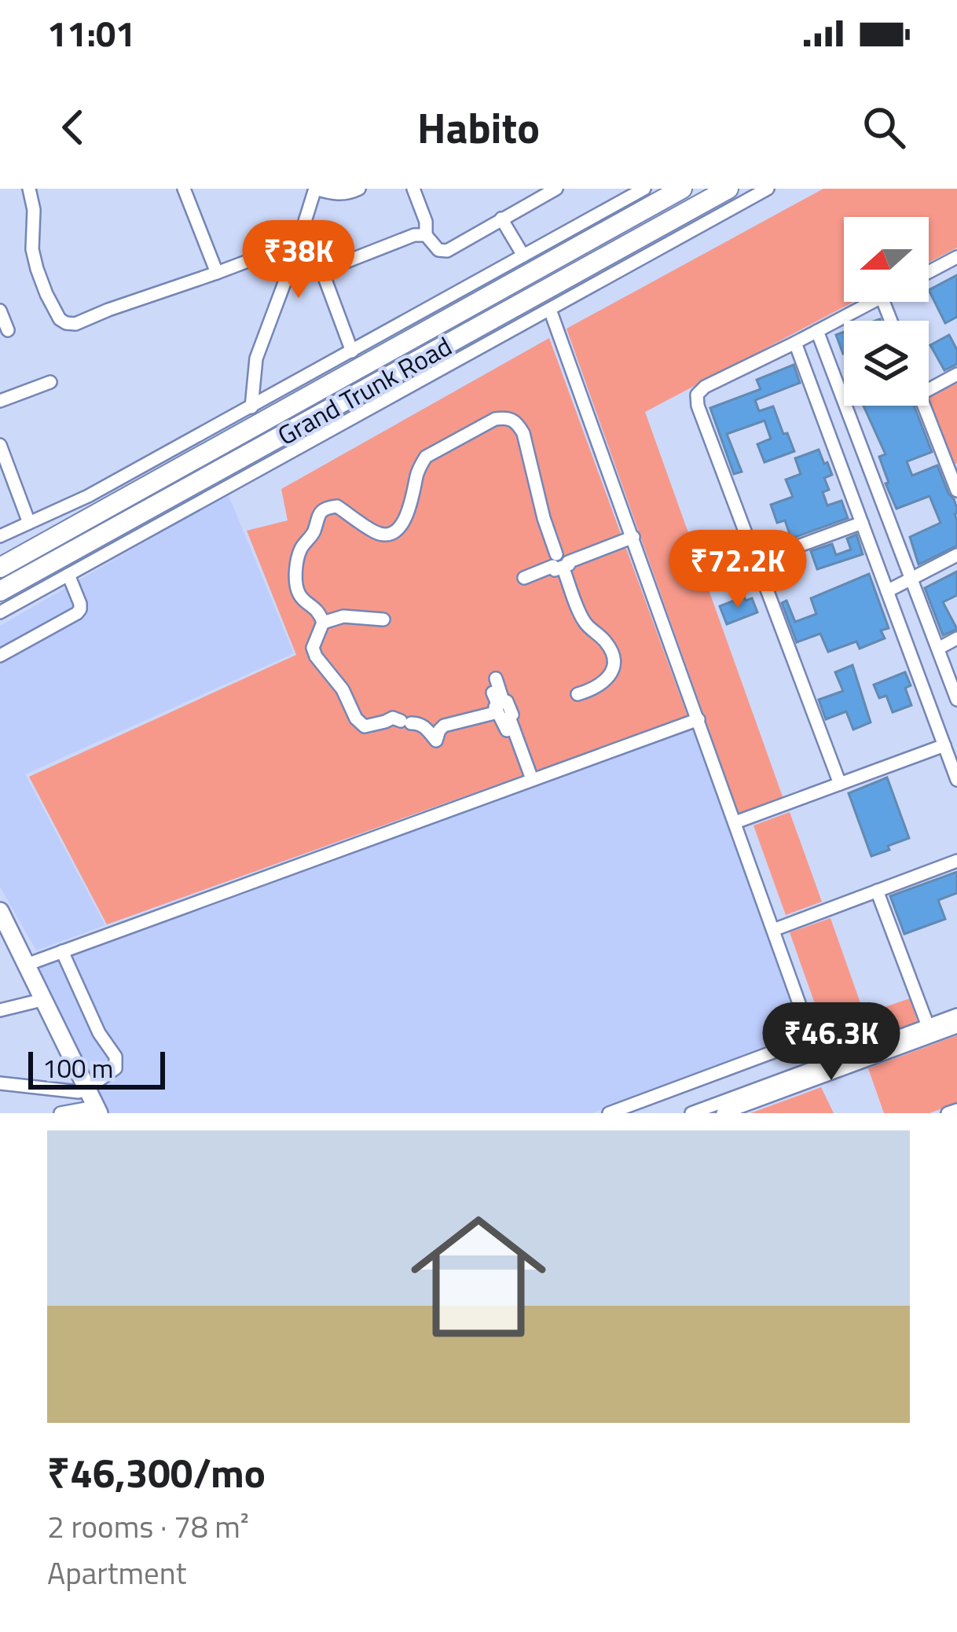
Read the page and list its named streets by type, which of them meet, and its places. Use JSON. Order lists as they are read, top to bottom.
{
  "streets": {
    "highway": ["Grand Trunk Road"]
  },
  "scale_bar": "100 m",
  "north": "left",
  "page": {
    "status": "11:01",
    "header": "Habito",
    "price": ["₹38K", "₹72.2K", "₹46.3K"],
    "scale": "100 m",
    "list": [
      {
        "name": "₹46,300/mo",
        "note": "2 rooms · 78 m² · Apartment"
      }
    ]
  }
}
